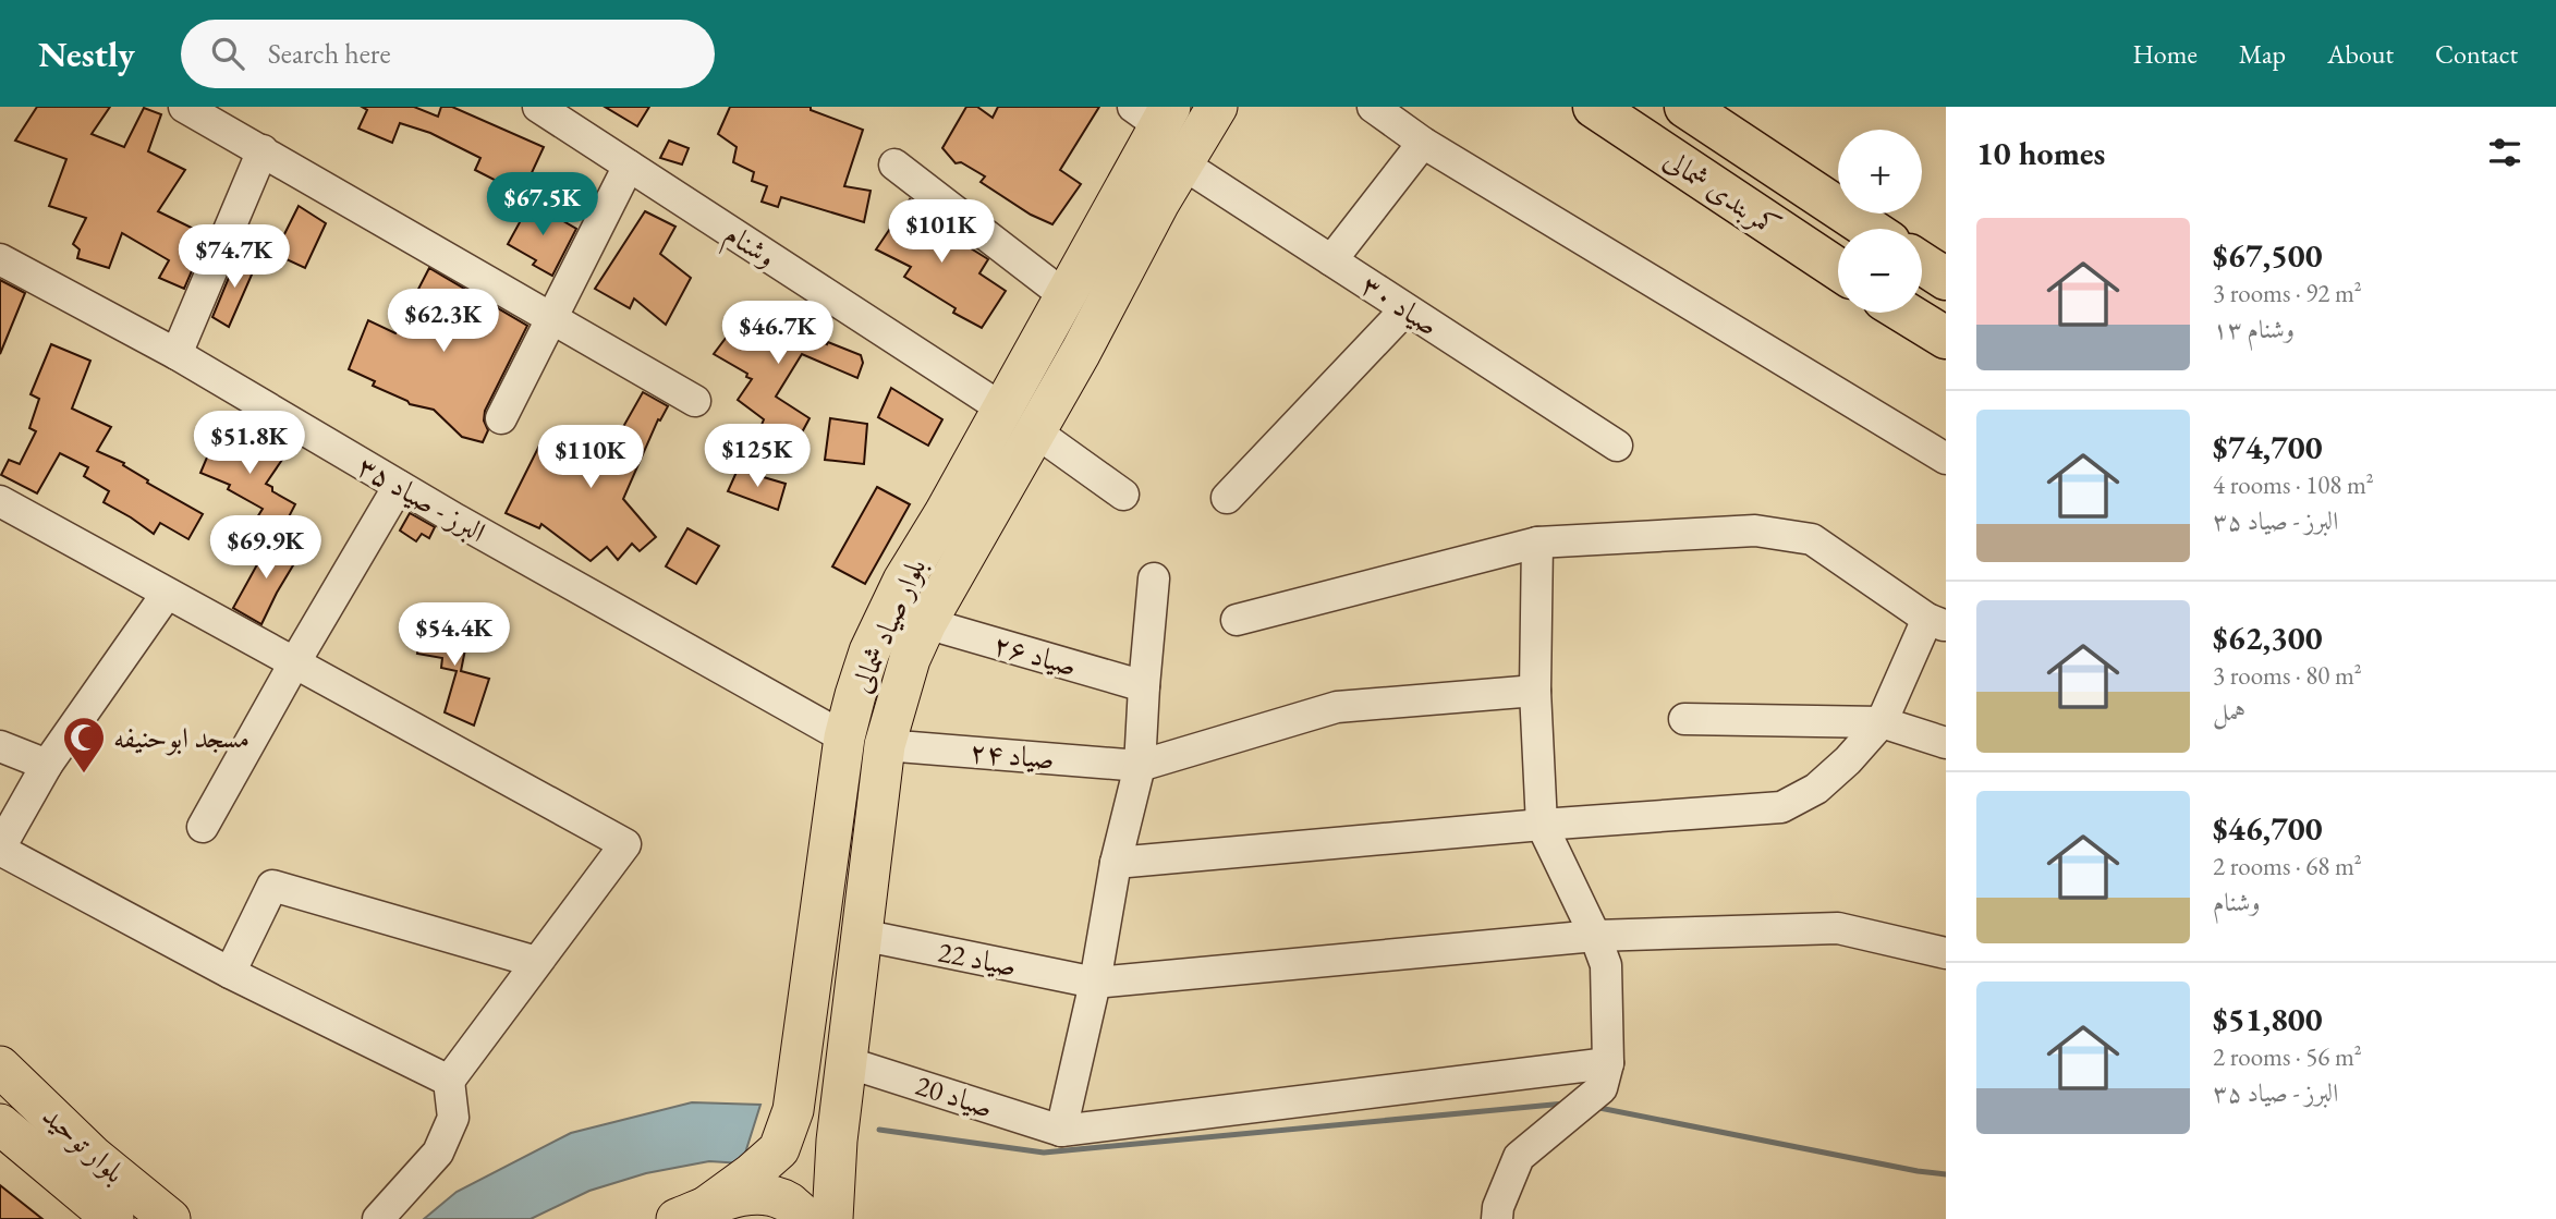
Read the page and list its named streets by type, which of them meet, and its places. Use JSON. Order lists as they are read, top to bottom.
{
  "streets": {
    "highway": ["کمربندی شمالی"],
    "main road": ["بلوار صیاد شمالی", "بلوار توحید"],
    "street": [
      "وشنام",
      "صیاد ۳۰",
      "البرز - صیاد ۳۵",
      "صیاد ۲۶",
      "صیاد ۲۴",
      "صیاد 22",
      "صیاد 20"
    ]
  },
  "crossings": [
    ["وشنام", "بلوار صیاد شمالی"],
    ["صیاد ۳۰", "بلوار صیاد شمالی"],
    ["البرز - صیاد ۳۵", "بلوار صیاد شمالی"],
    ["بلوار صیاد شمالی", "صیاد ۲۶"],
    ["بلوار صیاد شمالی", "صیاد ۲۴"],
    ["بلوار صیاد شمالی", "صیاد 22"],
    ["بلوار صیاد شمالی", "صیاد 20"]
  ],
  "places": {
    "mosque": ["مسجد ابوحنیفه"]
  },
  "page": {
    "header": "Nestly",
    "search": "Search here",
    "nav": [
      "Home",
      "Map",
      "About",
      "Contact"
    ],
    "heading": "10 homes",
    "map_buttons": ["+", "−"],
    "price": [
      "$67.5K",
      "$101K",
      "$74.7K",
      "$62.3K",
      "$46.7K",
      "$51.8K",
      "$125K",
      "$110K",
      "$69.9K",
      "$54.4K"
    ],
    "list": [
      {
        "name": "$67,500",
        "note": "3 rooms · 92 m² · وشنام ۱۳"
      },
      {
        "name": "$74,700",
        "note": "4 rooms · 108 m² · البرز - صیاد ۳۵"
      },
      {
        "name": "$62,300",
        "note": "3 rooms · 80 m² · همل"
      },
      {
        "name": "$46,700",
        "note": "2 rooms · 68 m² · وشنام"
      },
      {
        "name": "$51,800",
        "note": "2 rooms · 56 m² · البرز - صیاد ۳۵"
      }
    ]
  }
}
